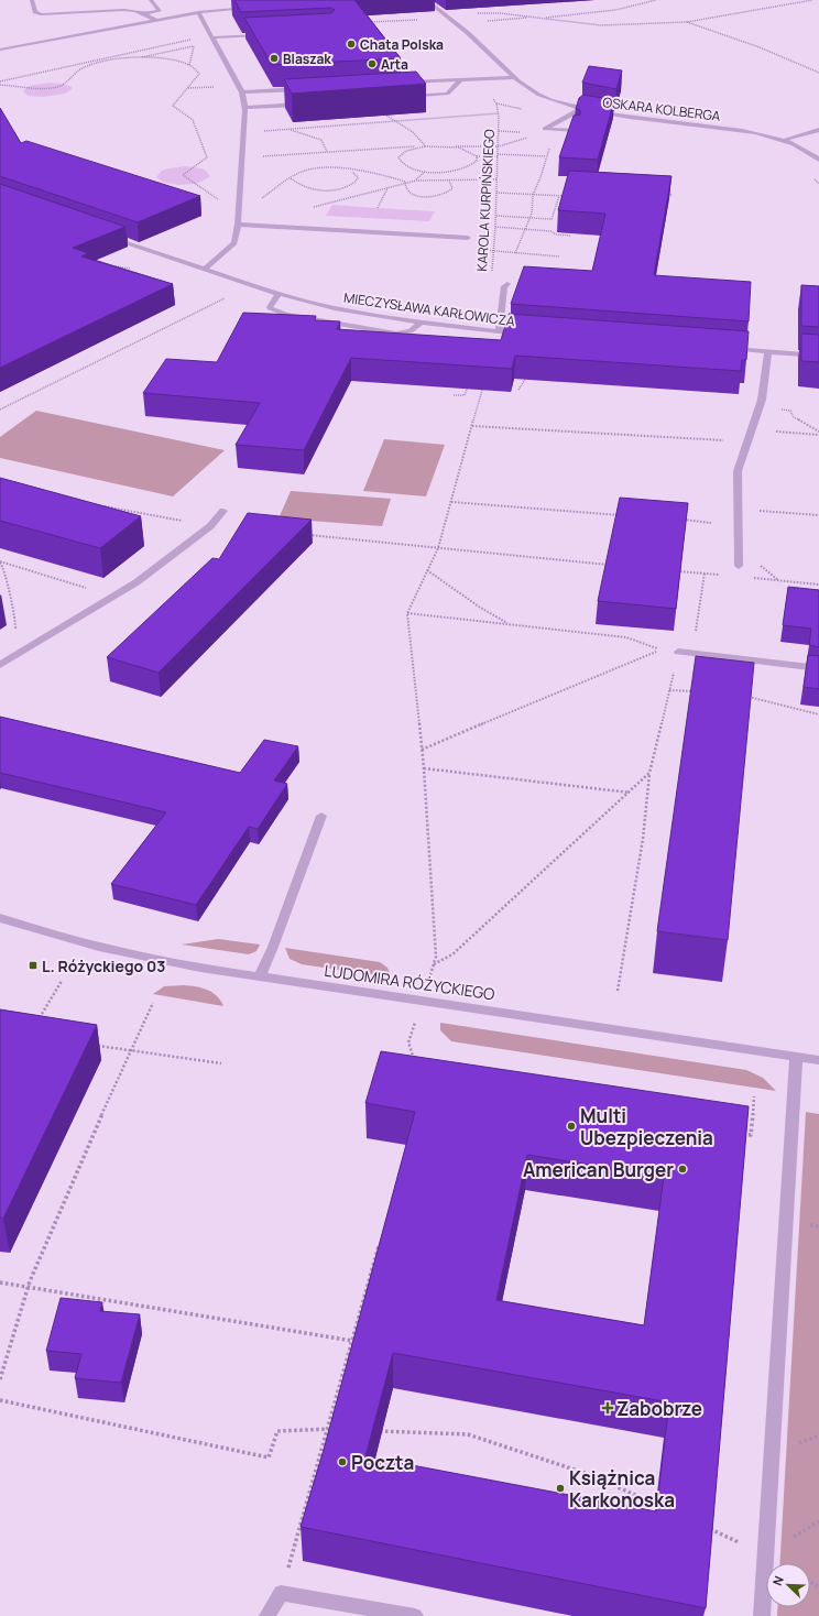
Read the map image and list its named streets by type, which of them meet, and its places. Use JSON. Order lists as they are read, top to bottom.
{
  "streets": {
    "street": ["OSKARA KOLBERGA", "MIECZYSŁAWA KARŁOWICZA", "LUDOMIRA RÓŻYCKIEGO"],
    "path": ["KAROLA KURPIŃSKIEGO"]
  },
  "places": {
    "other": [
      "Chata Polska",
      "Blaszak",
      "Arta",
      "Multi Ubezpieczenia",
      "American Burger",
      "Poczta",
      "Książnica Karkonoska"
    ],
    "transit": ["L. Różyckiego 03"],
    "health": ["Zabobrze"]
  },
  "north": "top left"
}
